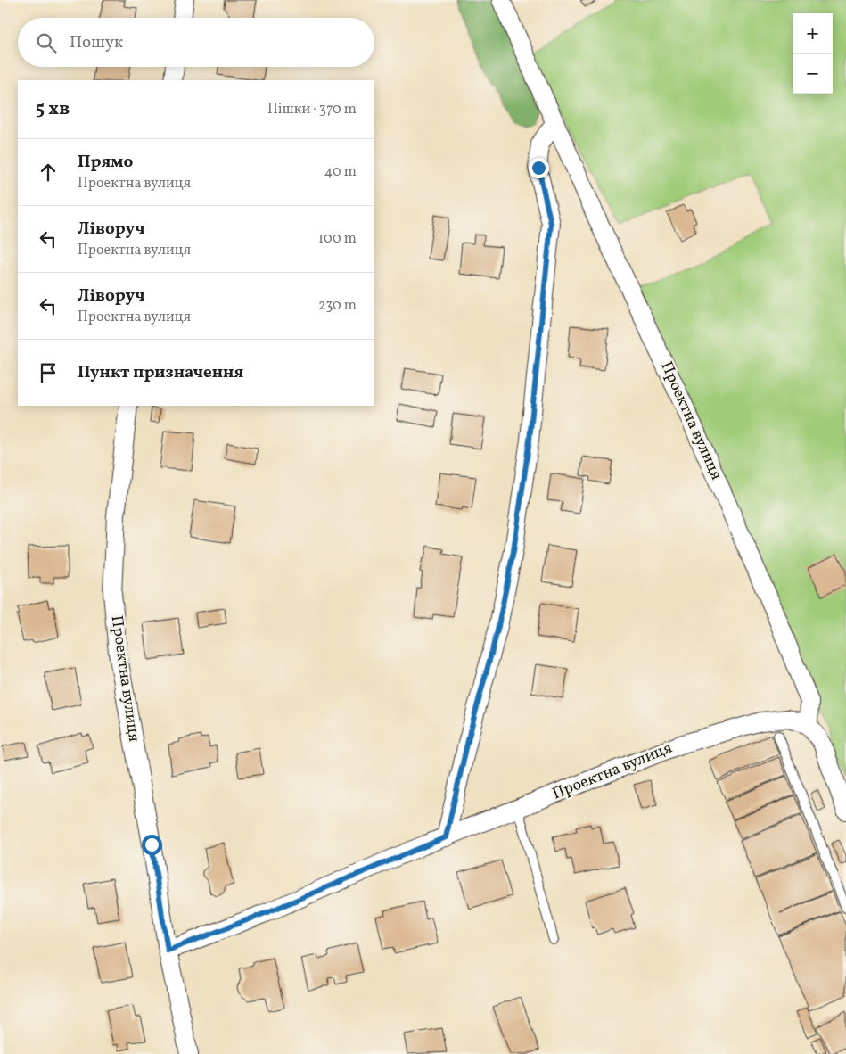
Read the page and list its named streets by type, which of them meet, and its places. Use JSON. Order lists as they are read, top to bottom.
{
  "streets": {
    "street": ["Проектна вулиця"]
  },
  "page": {
    "map_buttons": ["+", "−"],
    "search": "Пошук",
    "heading": ["5 хв", "Пішки · 370 m"],
    "list": [
      ["Прямо", "Проектна вулиця", "40 m"],
      ["Ліворуч", "Проектна вулиця", "100 m"],
      ["Ліворуч", "Проектна вулиця", "230 m"],
      "Пункт призначення"
    ]
  }
}
